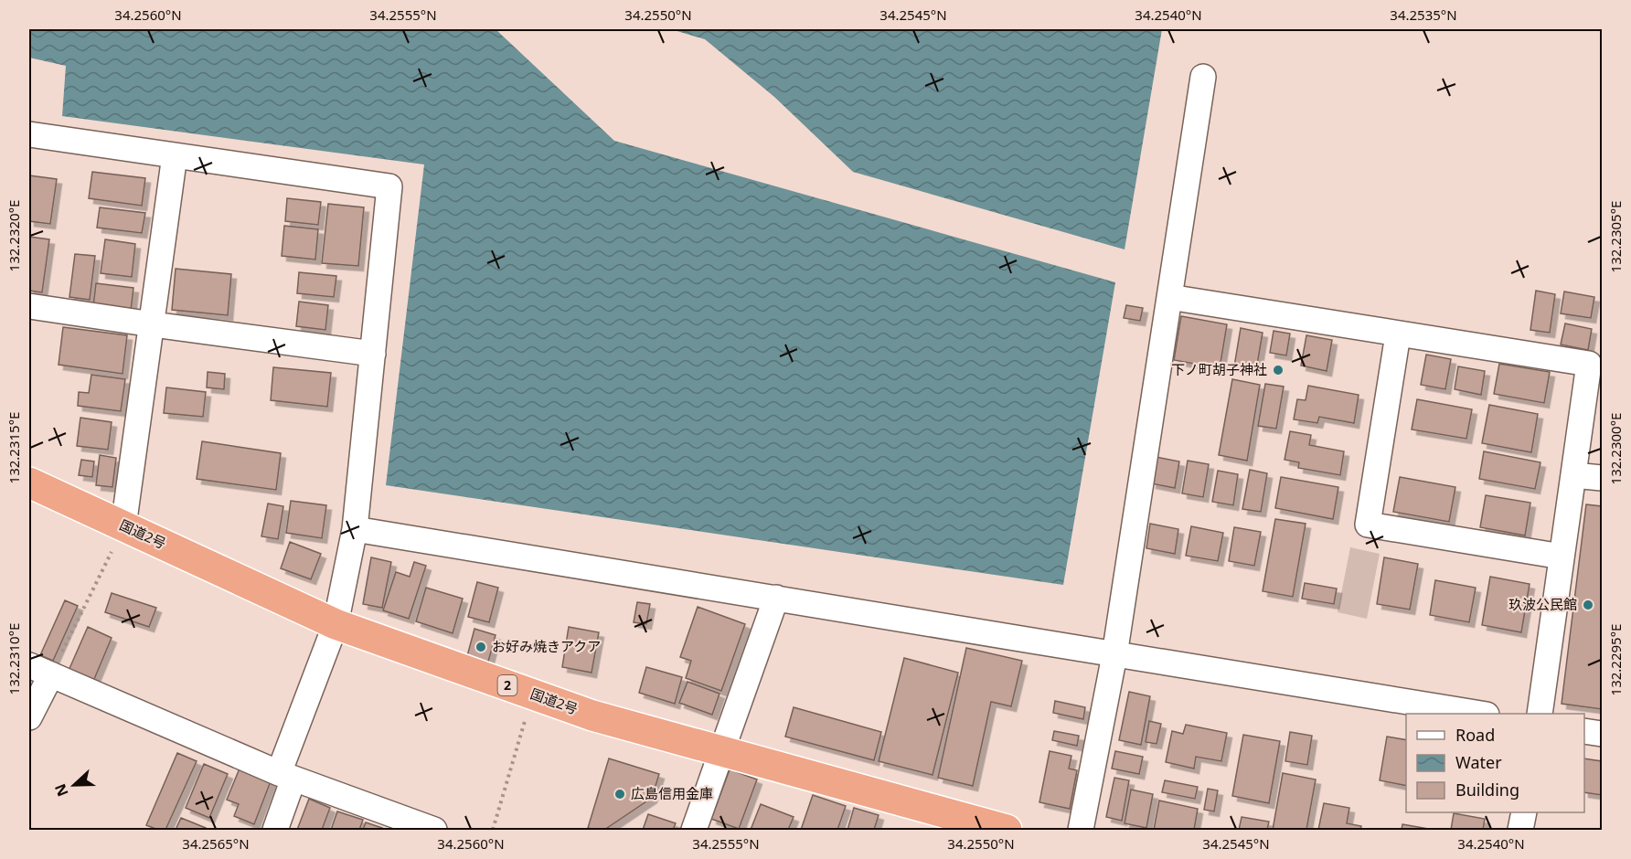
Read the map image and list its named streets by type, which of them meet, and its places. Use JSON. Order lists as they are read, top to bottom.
{
  "streets": {
    "highway": ["国道2号", "2"]
  },
  "places": [
    "下ノ町胡子神社",
    "玖波公民館",
    "お好み焼きアクア",
    "広島信用金庫"
  ],
  "legend": ["Road", "Water", "Building"],
  "north": "left",
  "coordinates": [
    "34.2560°N",
    "34.2555°N",
    "34.2550°N",
    "34.2545°N",
    "34.2540°N",
    "34.2535°N",
    "132.2320°E",
    "132.2305°E",
    "132.2315°E",
    "132.2300°E",
    "132.2310°E",
    "132.2295°E",
    "34.2565°N"
  ]
}
